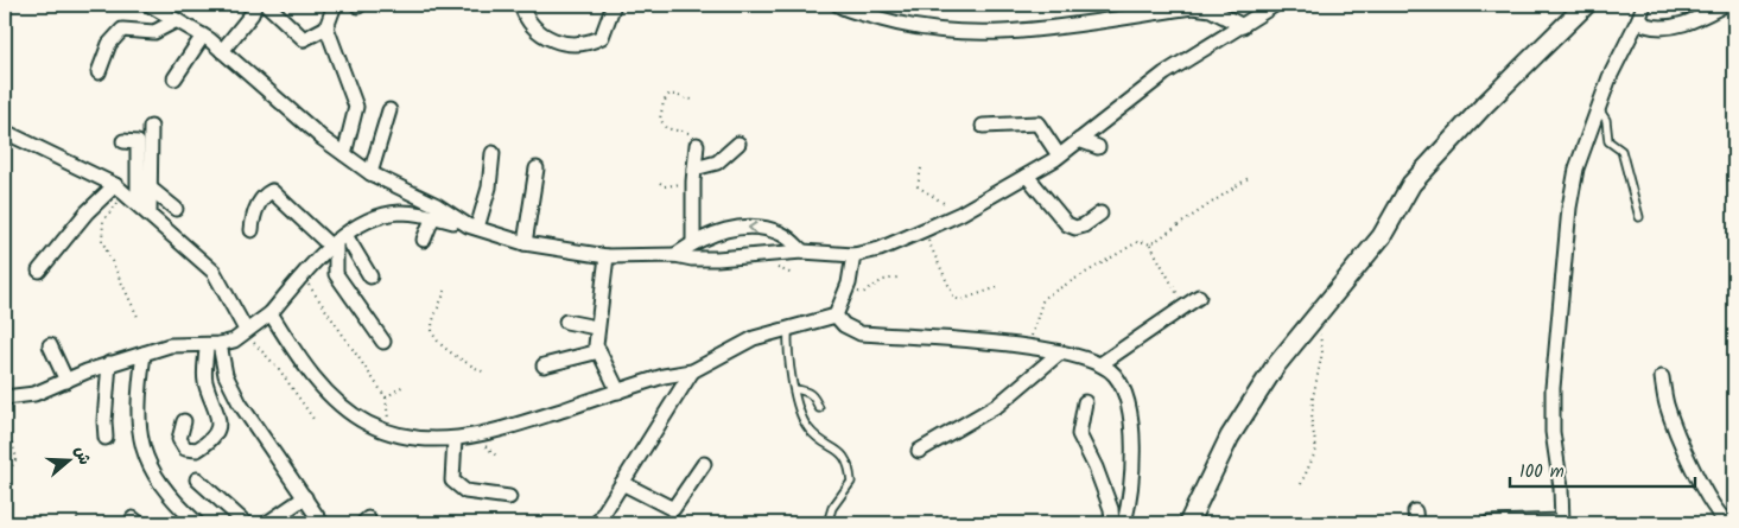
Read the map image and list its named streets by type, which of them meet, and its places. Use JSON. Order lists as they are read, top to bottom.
{
  "scale_bar": "100 m",
  "north": "right"
}
